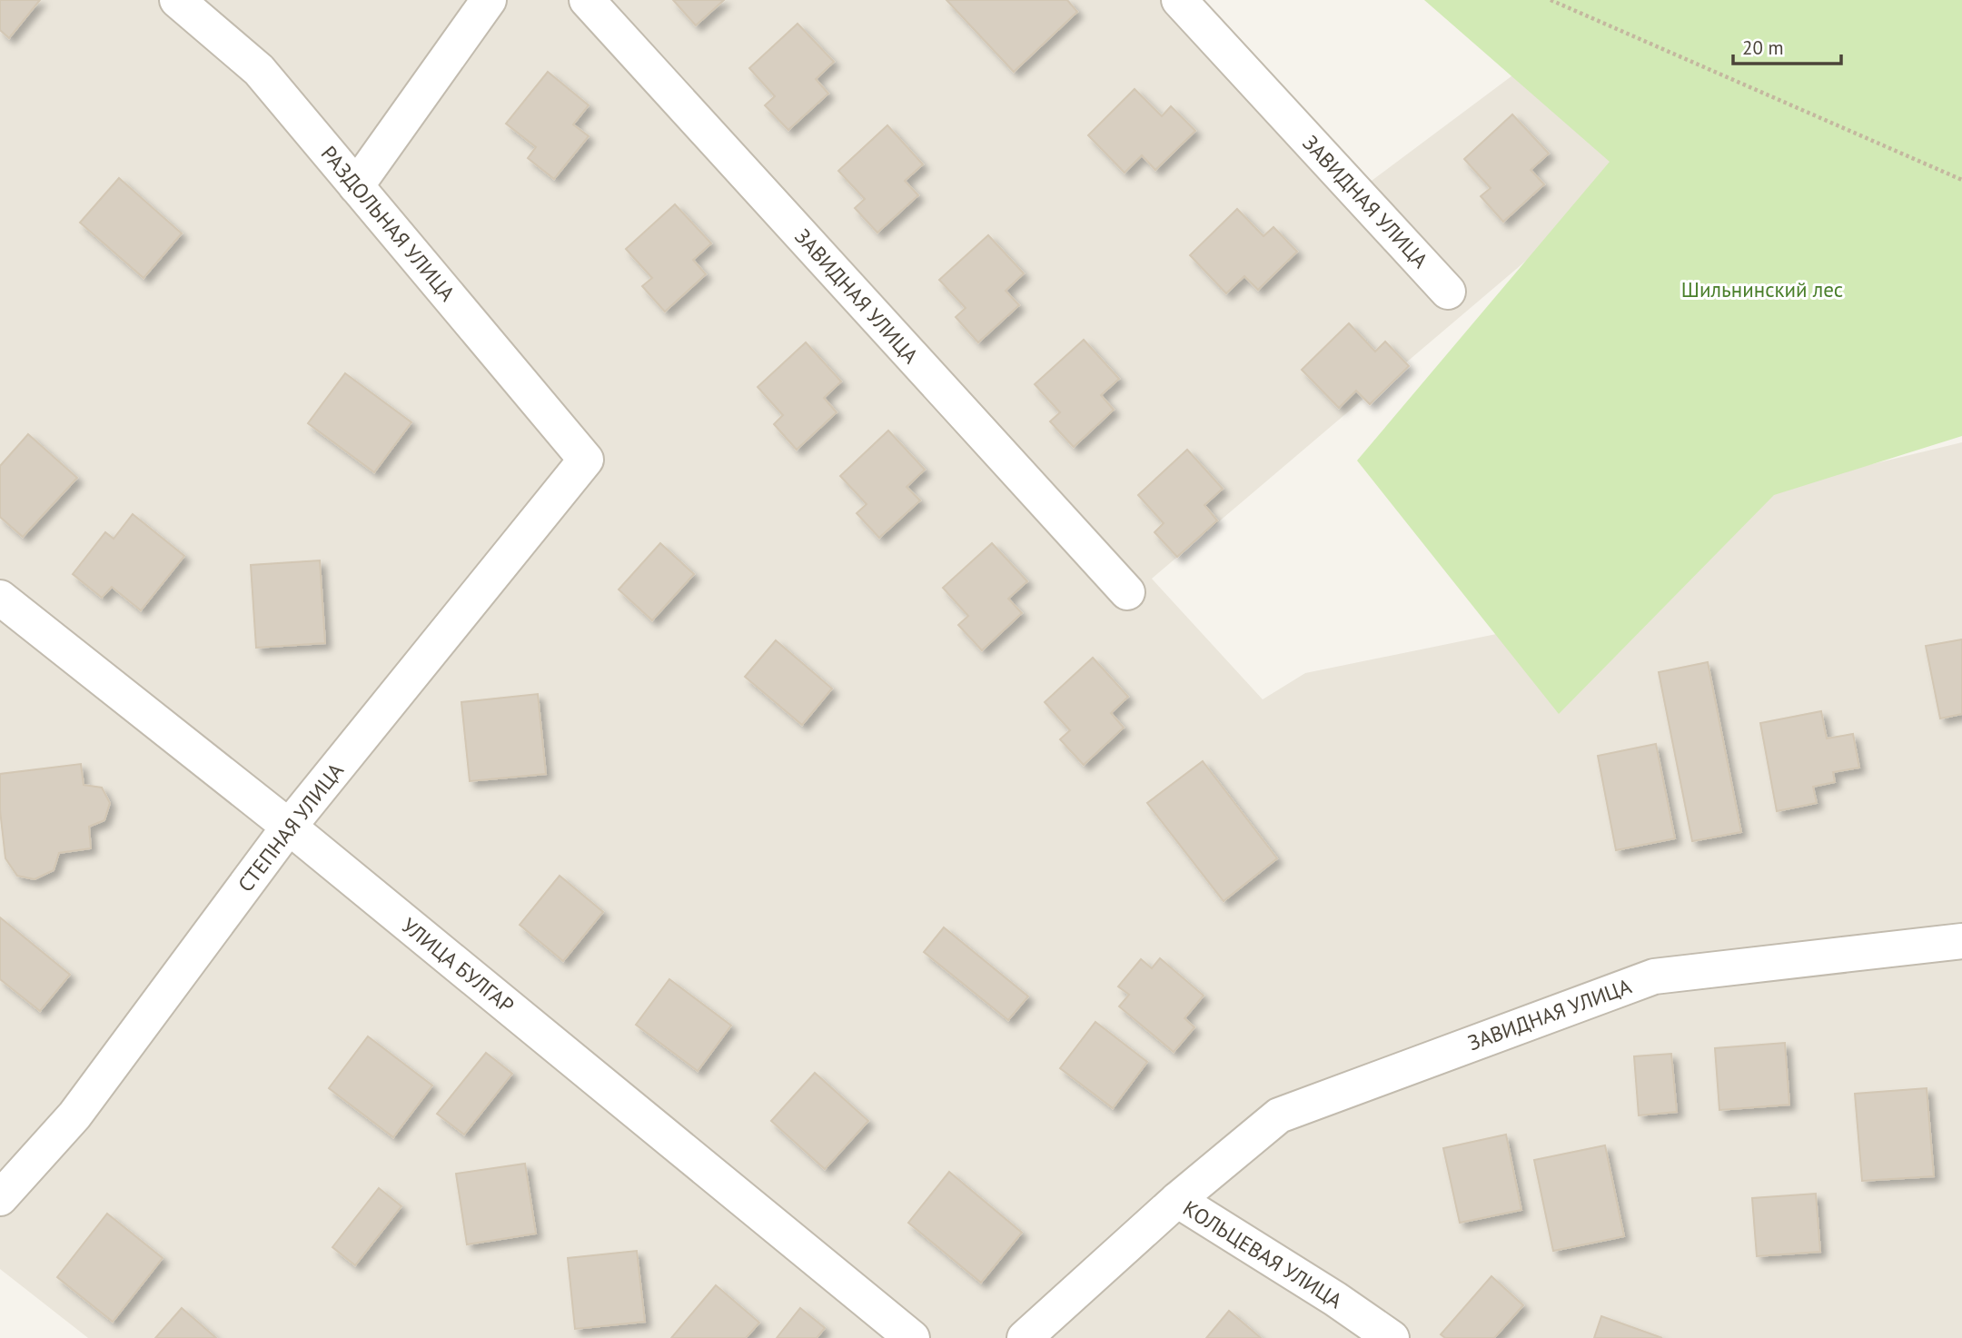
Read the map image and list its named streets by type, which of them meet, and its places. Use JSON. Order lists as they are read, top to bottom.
{
  "streets": {
    "street": [
      "ЗАВИДНАЯ УЛИЦА",
      "РАЗДОЛЬНАЯ УЛИЦА",
      "СТЕПНАЯ УЛИЦА",
      "УЛИЦА БУЛГАР",
      "КОЛЬЦЕВАЯ УЛИЦА"
    ]
  },
  "crossings": [
    ["ЗАВИДНАЯ УЛИЦА", "КОЛЬЦЕВАЯ УЛИЦА"],
    ["РАЗДОЛЬНАЯ УЛИЦА", "СТЕПНАЯ УЛИЦА"],
    ["СТЕПНАЯ УЛИЦА", "УЛИЦА БУЛГАР"]
  ],
  "parks": ["Шильнинский лес"],
  "scale_bar": "20 m"
}
